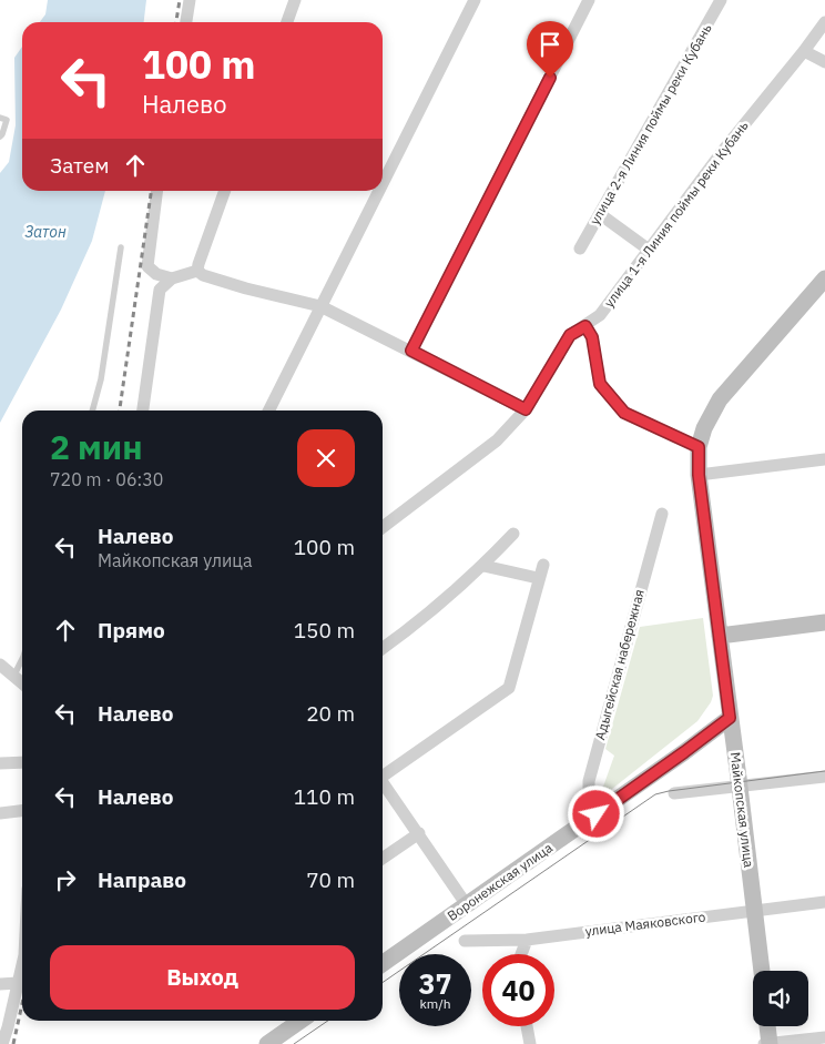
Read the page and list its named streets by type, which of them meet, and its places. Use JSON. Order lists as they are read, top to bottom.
{
  "streets": {
    "street": [
      "улица 2-я Линия поймы реки Кубань",
      "улица 1-я Линия поймы реки Кубань",
      "Адыгейская набережная",
      "Майкопская улица",
      "Воронежская улица",
      "улица Маяковского"
    ]
  },
  "crossings": [
    ["Адыгейская набережная", "Воронежская улица"],
    ["Майкопская улица", "Воронежская улица"],
    ["Майкопская улица", "улица Маяковского"]
  ],
  "water": ["Затон"],
  "page": {
    "turn": ["100 m", "Налево"],
    "then": "Затем",
    "heading": ["2 мин", "720 m · 06:30"],
    "list": [
      {
        "name": "Налево",
        "note": "Майкопская улица",
        "value": "100 m"
      },
      {
        "name": "Прямо",
        "value": "150 m"
      },
      {
        "name": "Налево",
        "value": "20 m"
      },
      {
        "name": "Налево",
        "value": "110 m"
      },
      {
        "name": "Направо",
        "value": "70 m"
      }
    ],
    "buttons": "Выход",
    "speed": "37 km/h",
    "limit": "40"
  }
}
